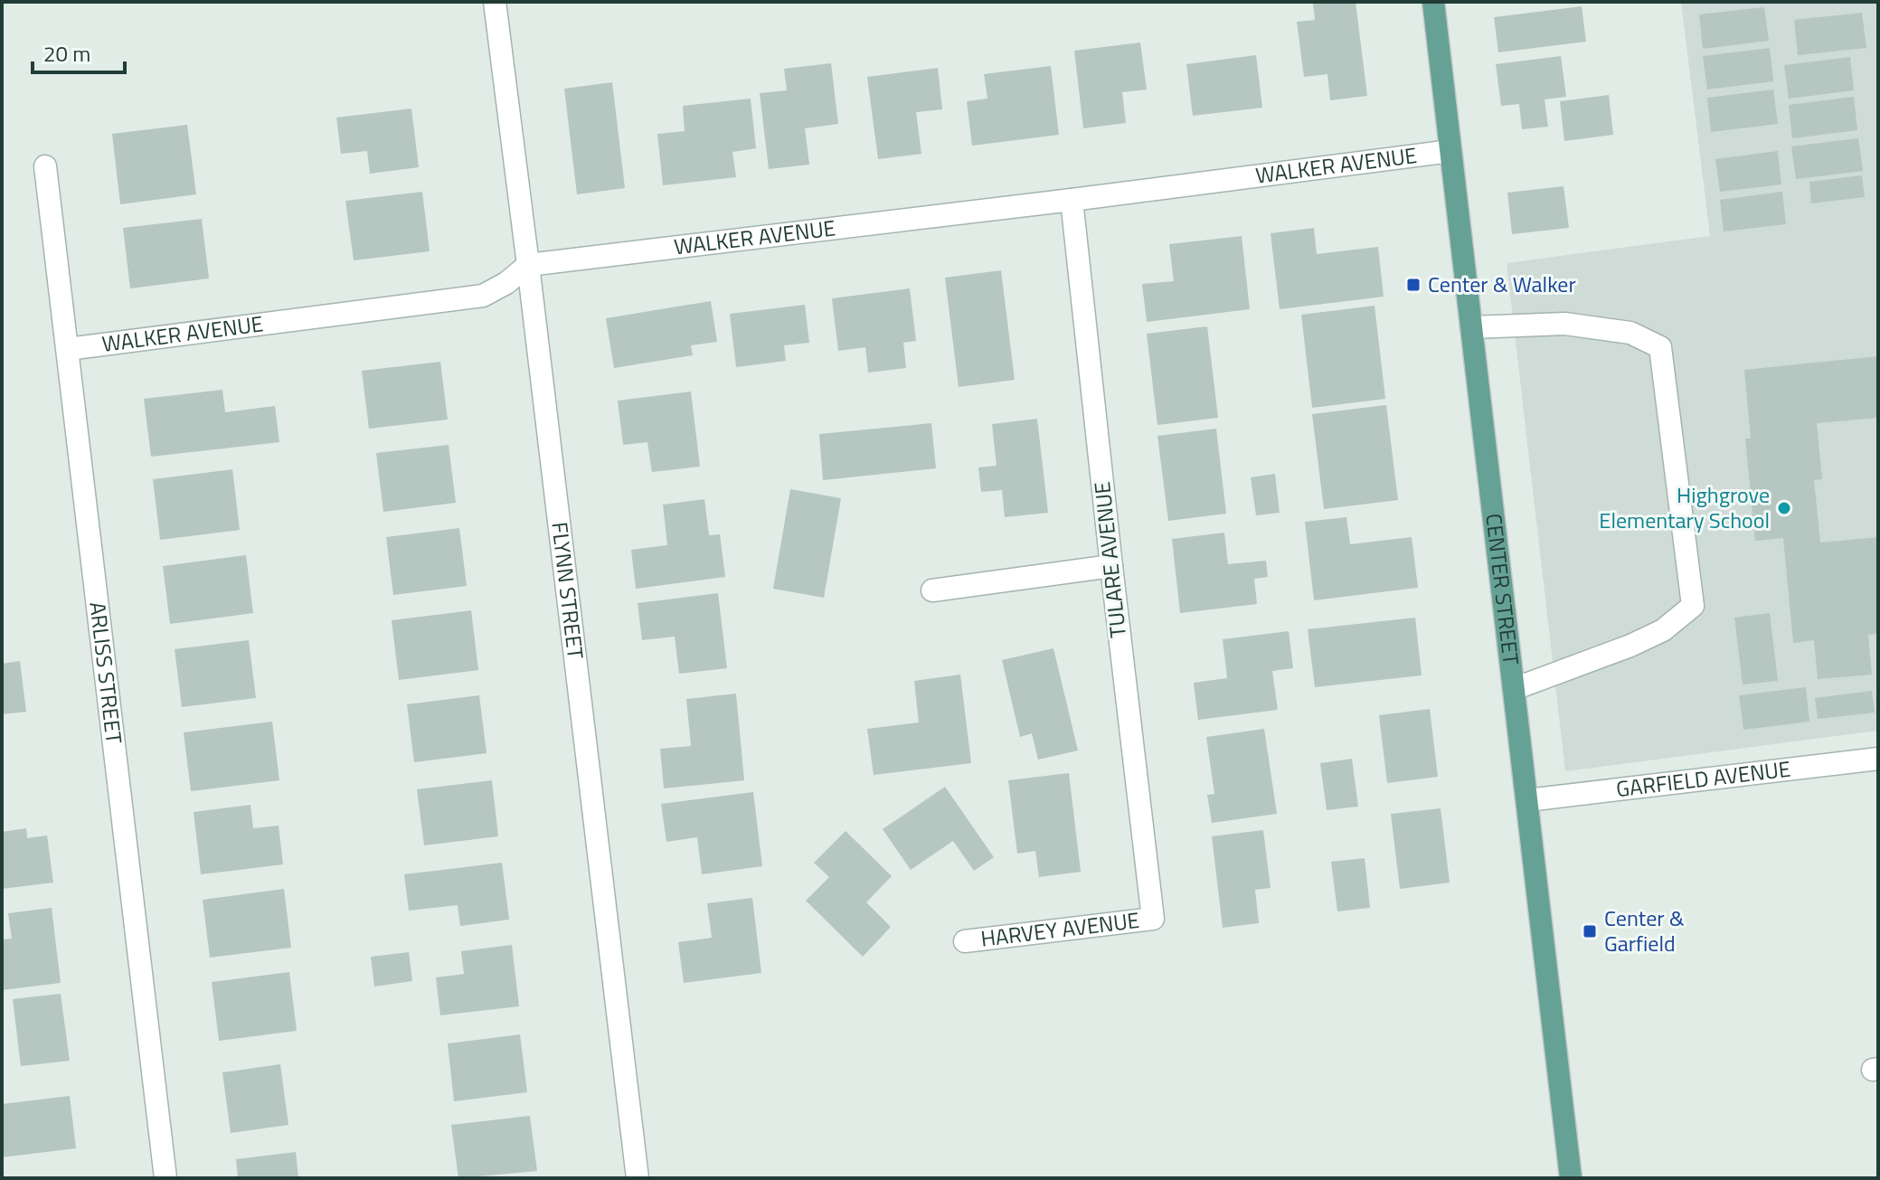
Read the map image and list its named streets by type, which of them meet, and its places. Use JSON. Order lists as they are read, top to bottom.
{
  "streets": {
    "main road": ["CENTER STREET"],
    "street": [
      "WALKER AVENUE",
      "TULARE AVENUE",
      "FLYNN STREET",
      "ARLISS STREET",
      "GARFIELD AVENUE",
      "HARVEY AVENUE"
    ]
  },
  "crossings": [
    ["WALKER AVENUE", "TULARE AVENUE"],
    ["WALKER AVENUE", "FLYNN STREET"],
    ["WALKER AVENUE", "CENTER STREET"],
    ["WALKER AVENUE", "ARLISS STREET"],
    ["TULARE AVENUE", "HARVEY AVENUE"],
    ["CENTER STREET", "GARFIELD AVENUE"]
  ],
  "places": {
    "transit": ["Center & Walker", "Center & Garfield"],
    "other": ["Highgrove Elementary School"]
  },
  "scale_bar": "20 m"
}
